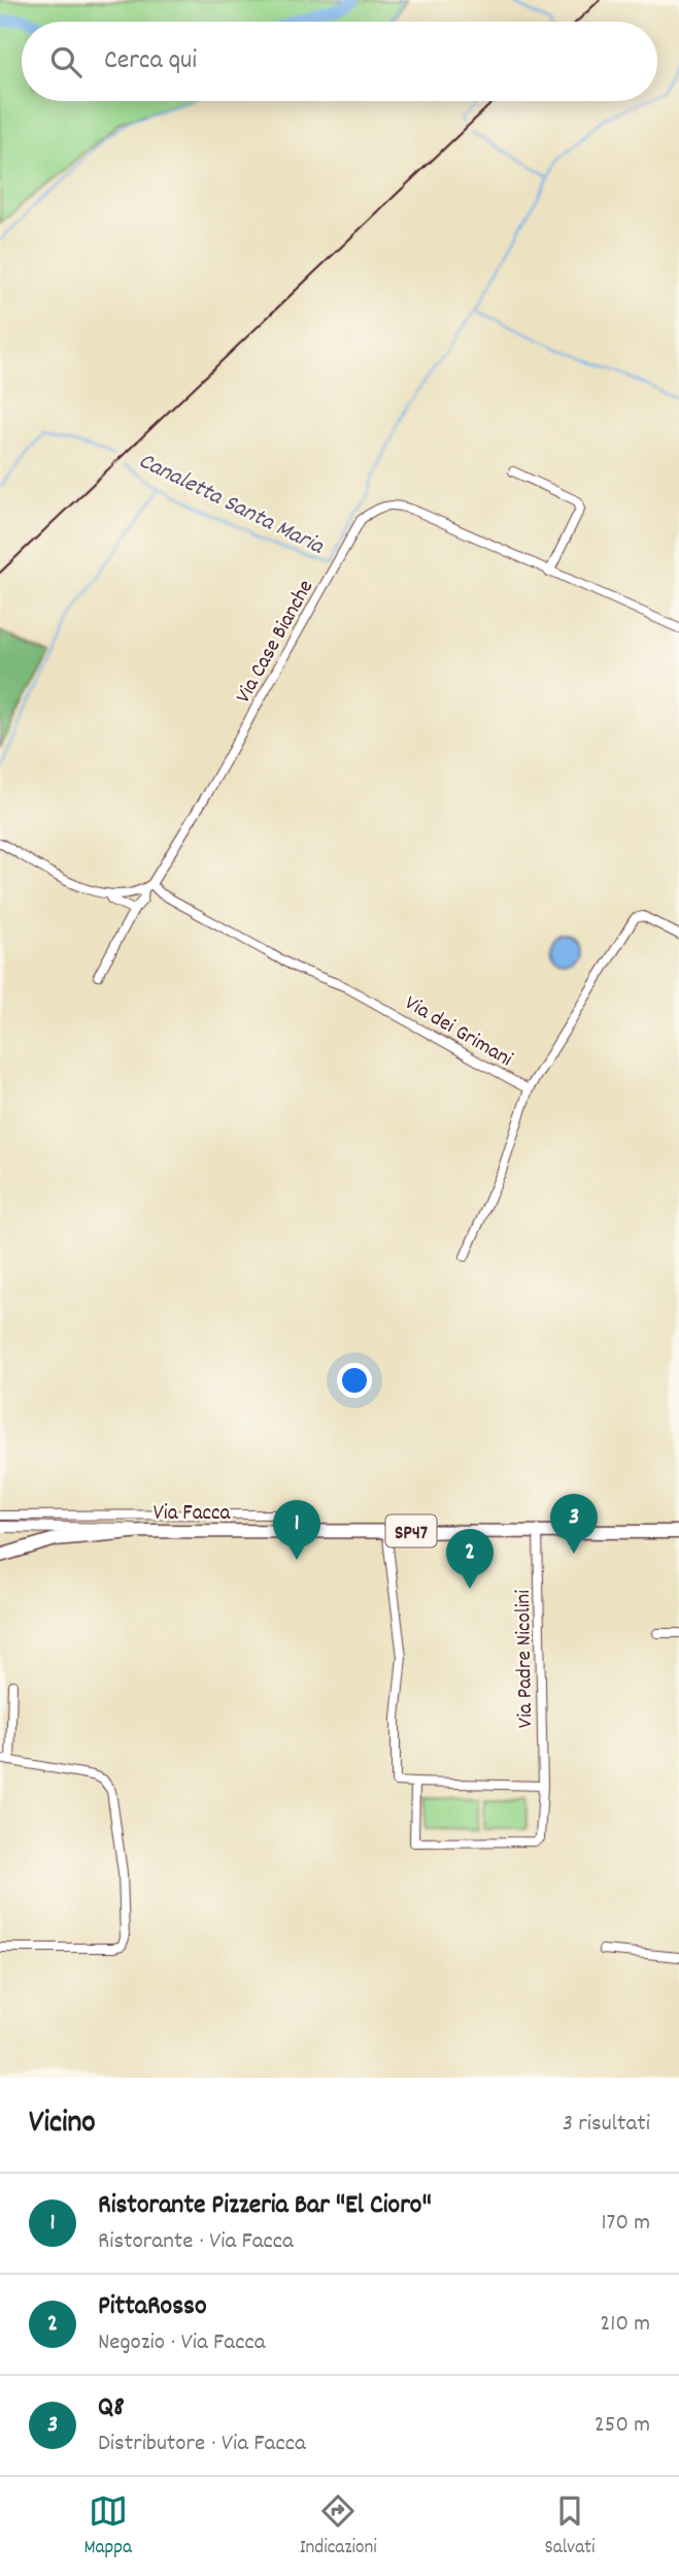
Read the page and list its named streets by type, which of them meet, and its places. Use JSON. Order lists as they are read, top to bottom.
{
  "streets": {
    "main road": ["Via Facca", "SP47"],
    "street": ["Via Case Bianche", "Via dei Grimani", "Via Padre Nicolini"]
  },
  "crossings": [
    ["Via Case Bianche", "Via dei Grimani"],
    ["Via Facca", "Via Padre Nicolini"]
  ],
  "water": ["Canaletta Santa Maria"],
  "page": {
    "search": "Cerca qui",
    "pins": ["3", "1", "2"],
    "heading": ["Vicino", "3 risultati"],
    "list": [
      {
        "mark": "1",
        "name": "Ristorante Pizzeria Bar \"El Cioro\"",
        "note": "Ristorante · Via Facca",
        "value": "170 m"
      },
      {
        "mark": "2",
        "name": "PittaRosso",
        "note": "Negozio · Via Facca",
        "value": "210 m"
      },
      {
        "mark": "3",
        "name": "Q8",
        "note": "Distributore · Via Facca",
        "value": "250 m"
      }
    ],
    "nav": ["Mappa", "Indicazioni", "Salvati"]
  }
}
